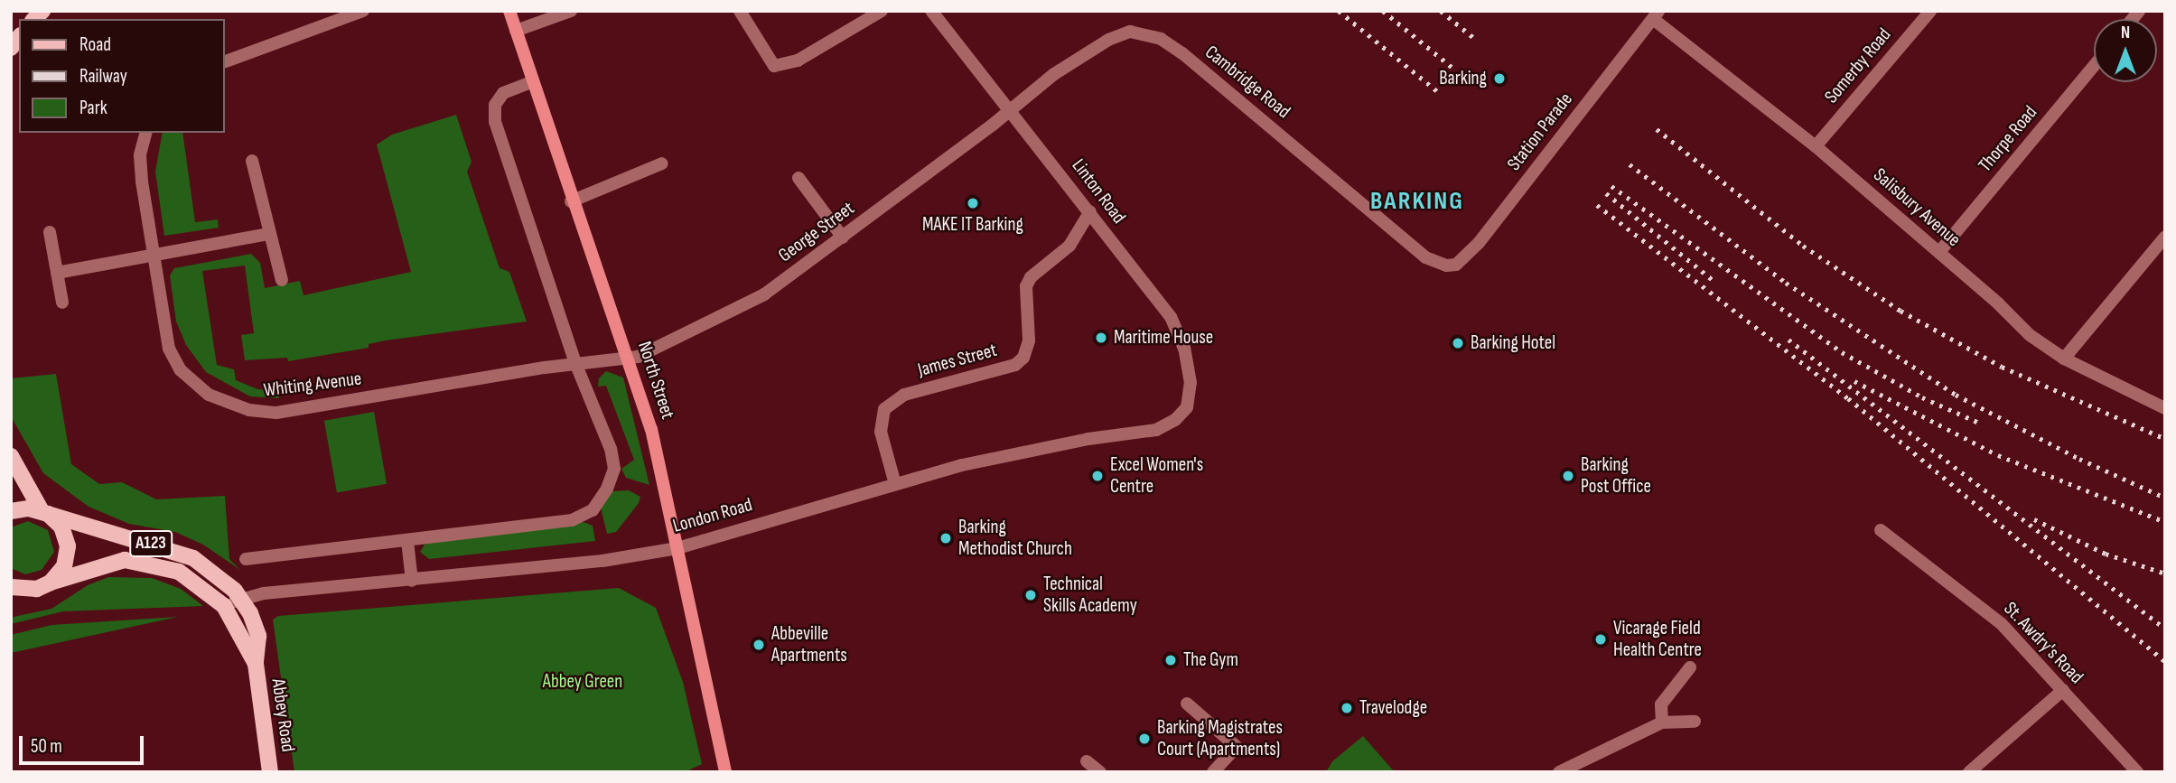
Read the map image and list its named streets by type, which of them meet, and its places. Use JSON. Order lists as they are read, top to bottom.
{
  "streets": {
    "main road": ["A123", "Abbey Road"],
    "street": [
      "Somerby Road",
      "Cambridge Road",
      "Station Parade",
      "Thorpe Road",
      "Linton Road",
      "Salisbury Avenue",
      "George Street",
      "James Street",
      "North Street",
      "Whiting Avenue",
      "London Road",
      "St. Awdry's Road"
    ]
  },
  "crossings": [
    ["Somerby Road", "Salisbury Avenue"],
    ["Cambridge Road", "Station Parade"],
    ["Cambridge Road", "Linton Road"],
    ["Cambridge Road", "George Street"],
    ["Station Parade", "Salisbury Avenue"],
    ["Thorpe Road", "Salisbury Avenue"],
    ["Linton Road", "George Street"],
    ["Linton Road", "James Street"],
    ["Linton Road", "London Road"],
    ["George Street", "North Street"],
    ["George Street", "Whiting Avenue"],
    ["James Street", "London Road"],
    ["North Street", "Whiting Avenue"],
    ["North Street", "London Road"],
    ["London Road", "A123"],
    ["London Road", "Abbey Road"],
    ["A123", "Abbey Road"]
  ],
  "districts": ["BARKING"],
  "parks": ["Abbey Green"],
  "places": [
    "Barking",
    "MAKE IT Barking",
    "Maritime House",
    "Barking Hotel",
    "Excel Women's Centre",
    "Barking Post Office",
    "Barking Methodist Church",
    "Technical Skills Academy",
    "Vicarage Field Health Centre",
    "Abbeville Apartments",
    "The Gym",
    "Travelodge",
    "Barking Magistrates Court (Apartments)"
  ],
  "legend": ["Road", "Railway", "Park"],
  "scale_bar": "50 m",
  "north": "top"
}
